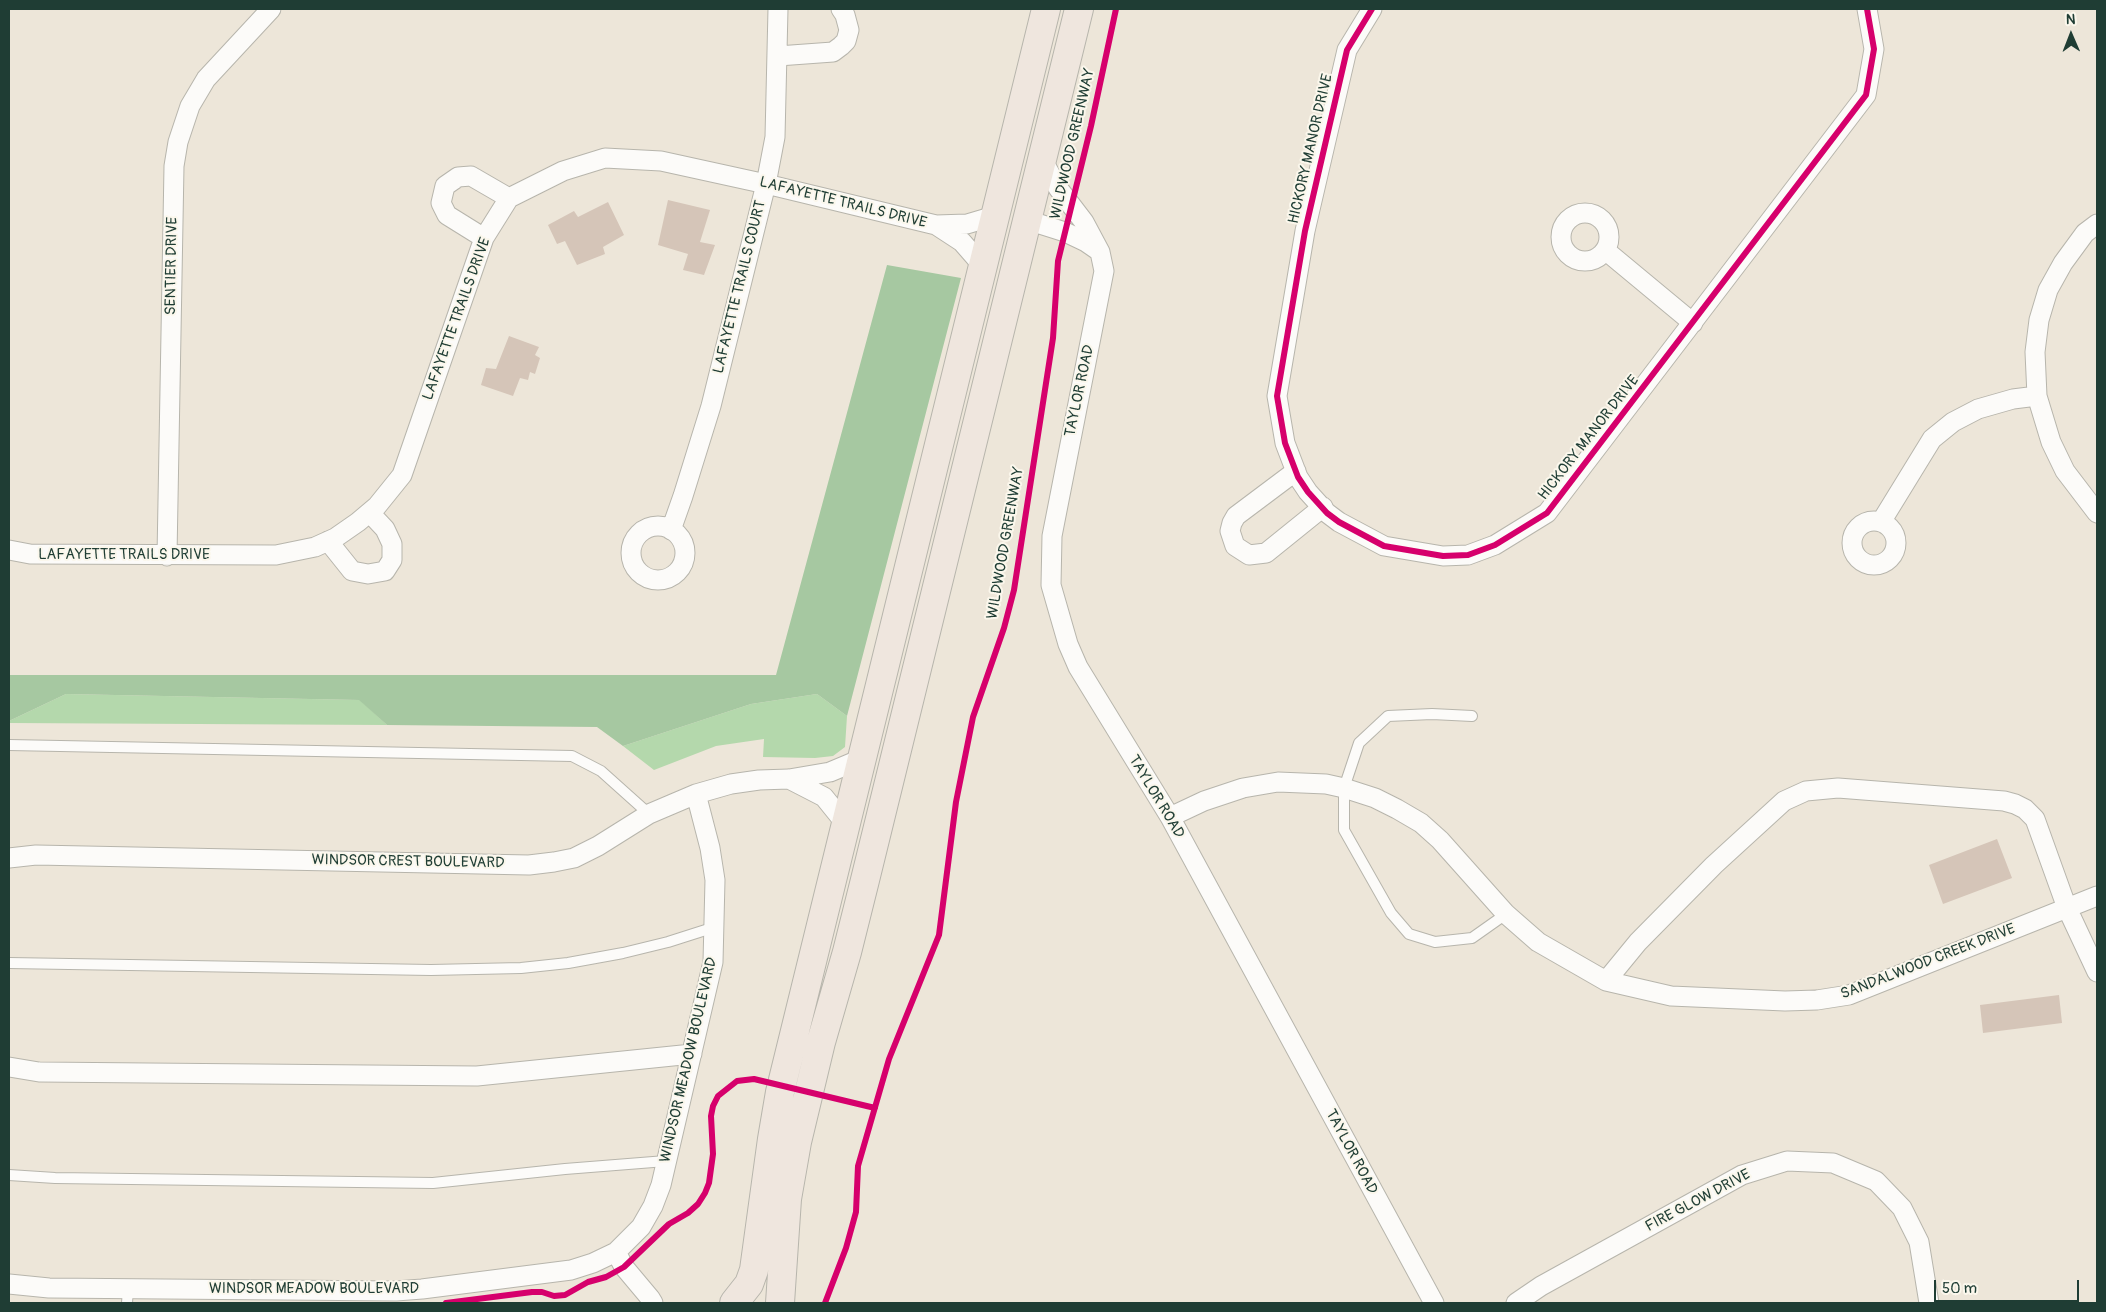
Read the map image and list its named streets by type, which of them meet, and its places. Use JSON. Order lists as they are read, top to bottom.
{
  "streets": {
    "street": [
      "HICKORY MANOR DRIVE",
      "LAFAYETTE TRAILS DRIVE",
      "SENTIER DRIVE",
      "LAFAYETTE TRAILS COURT",
      "TAYLOR ROAD",
      "WINDSOR CREST BOULEVARD",
      "SANDALWOOD CREEK DRIVE",
      "WINDSOR MEADOW BOULEVARD",
      "FIRE GLOW DRIVE"
    ],
    "cycle path": ["WILDWOOD GREENWAY"]
  },
  "crossings": [
    ["LAFAYETTE TRAILS DRIVE", "SENTIER DRIVE"],
    ["LAFAYETTE TRAILS DRIVE", "LAFAYETTE TRAILS COURT"],
    ["TAYLOR ROAD", "SANDALWOOD CREEK DRIVE"],
    ["WINDSOR CREST BOULEVARD", "WINDSOR MEADOW BOULEVARD"]
  ],
  "scale_bar": "50 m",
  "north": "top"
}
